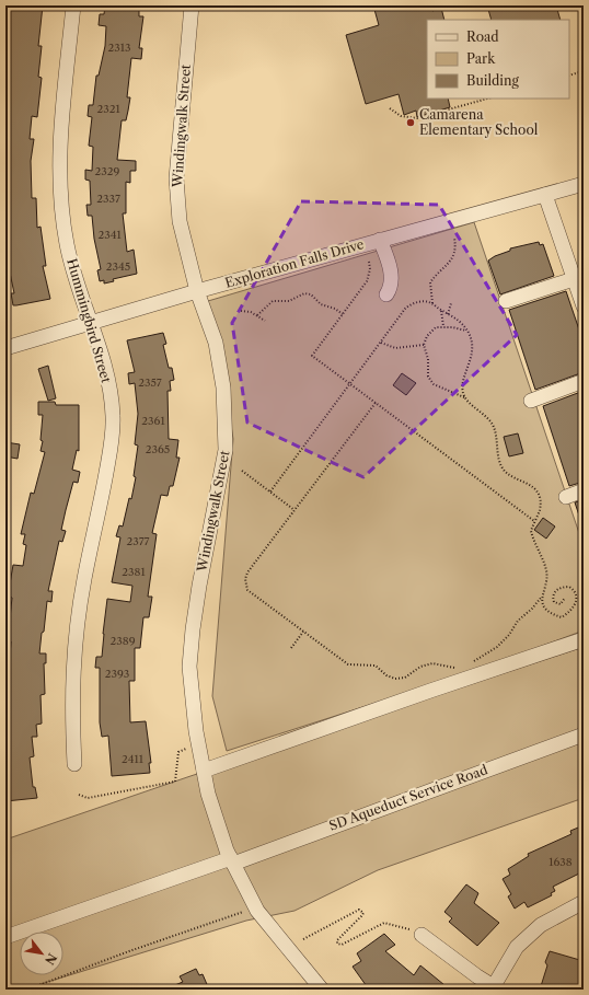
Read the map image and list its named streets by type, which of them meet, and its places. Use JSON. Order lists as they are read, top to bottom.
{
  "streets": {
    "street": [
      "Windingwalk Street",
      "Exploration Falls Drive",
      "Hummingbird Street",
      "SD Aqueduct Service Road"
    ]
  },
  "crossings": [
    ["Windingwalk Street", "Exploration Falls Drive"],
    ["Windingwalk Street", "SD Aqueduct Service Road"],
    ["Exploration Falls Drive", "Hummingbird Street"]
  ],
  "places": ["Camarena Elementary School"],
  "house_numbers": [
    "2313",
    "2321",
    "2329",
    "2337",
    "2341",
    "2345",
    "2357",
    "2361",
    "2365",
    "2377",
    "2381",
    "2389",
    "2393",
    "2411",
    "1638"
  ],
  "legend": ["Road", "Park", "Building"],
  "north": "bottom right"
}
